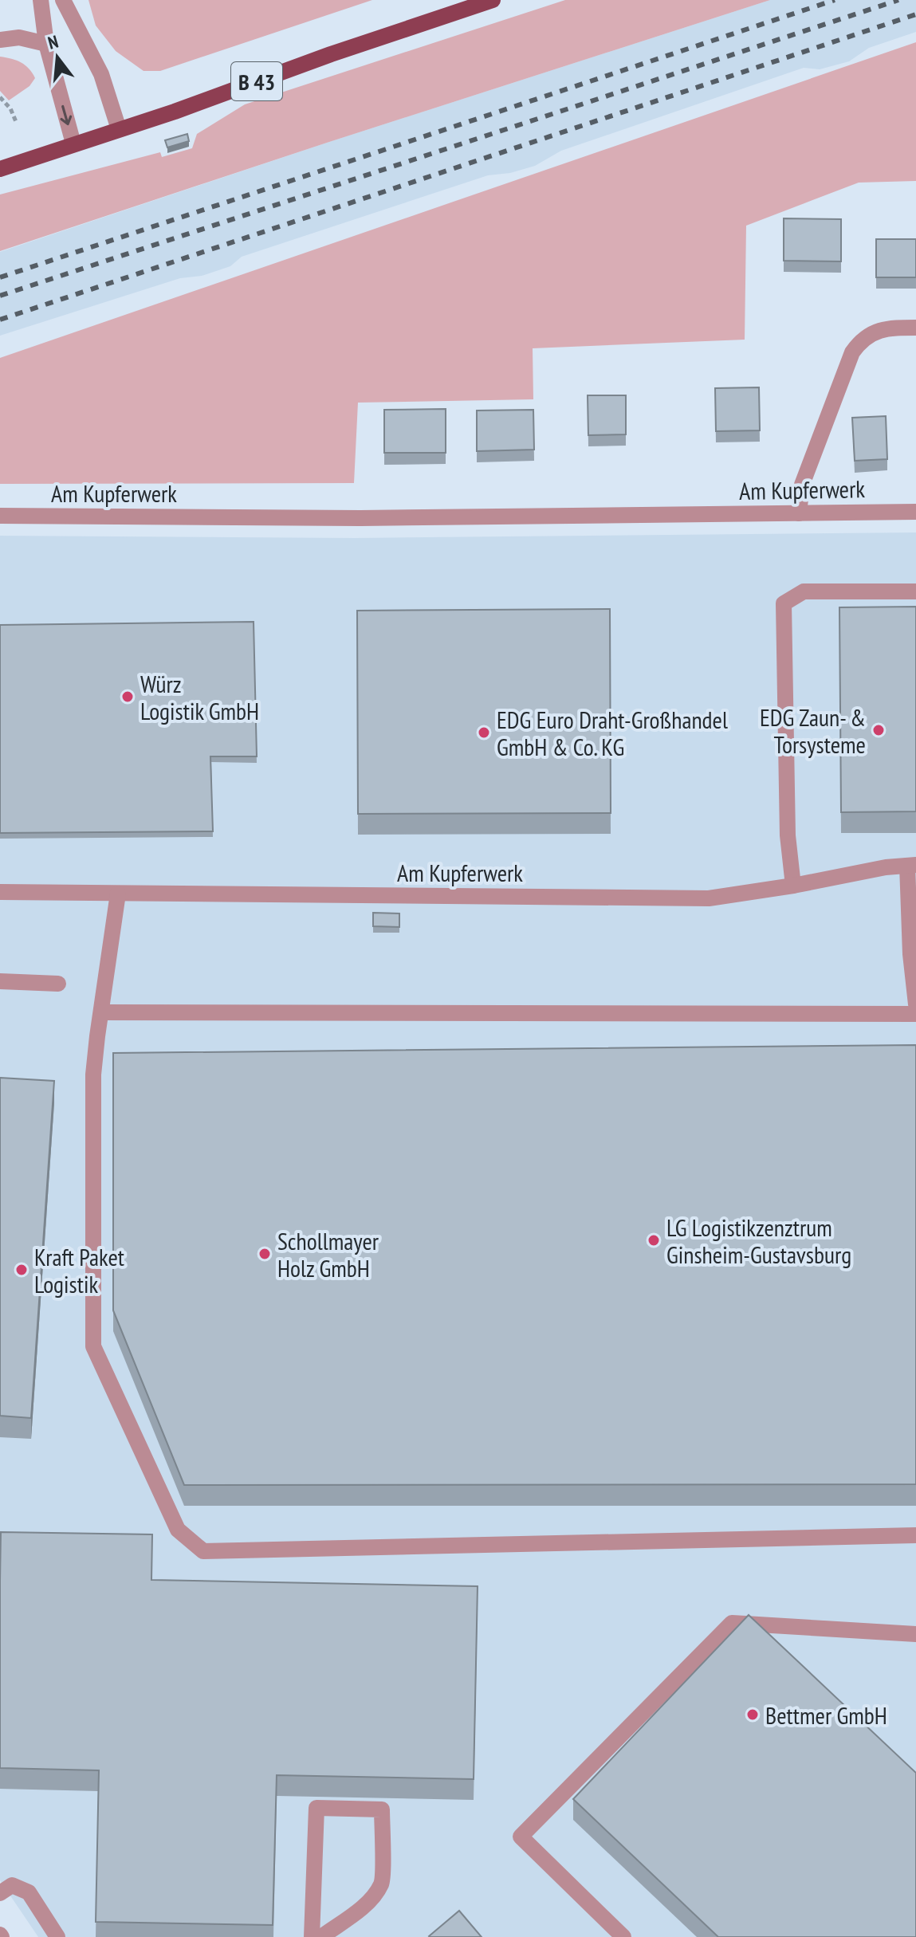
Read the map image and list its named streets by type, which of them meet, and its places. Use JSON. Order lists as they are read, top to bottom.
{
  "streets": {
    "main road": ["B 43"],
    "street": ["Am Kupferwerk"]
  },
  "places": [
    "Würz Logistik GmbH",
    "EDG Zaun- & Torsysteme",
    "EDG Euro Draht-Großhandel GmbH & Co. KG",
    "LG Logistikzenztrum Ginsheim-Gustavsburg",
    "Schollmayer Holz GmbH",
    "Kraft Paket Logistik",
    "Bettmer GmbH"
  ],
  "north": "top"
}
